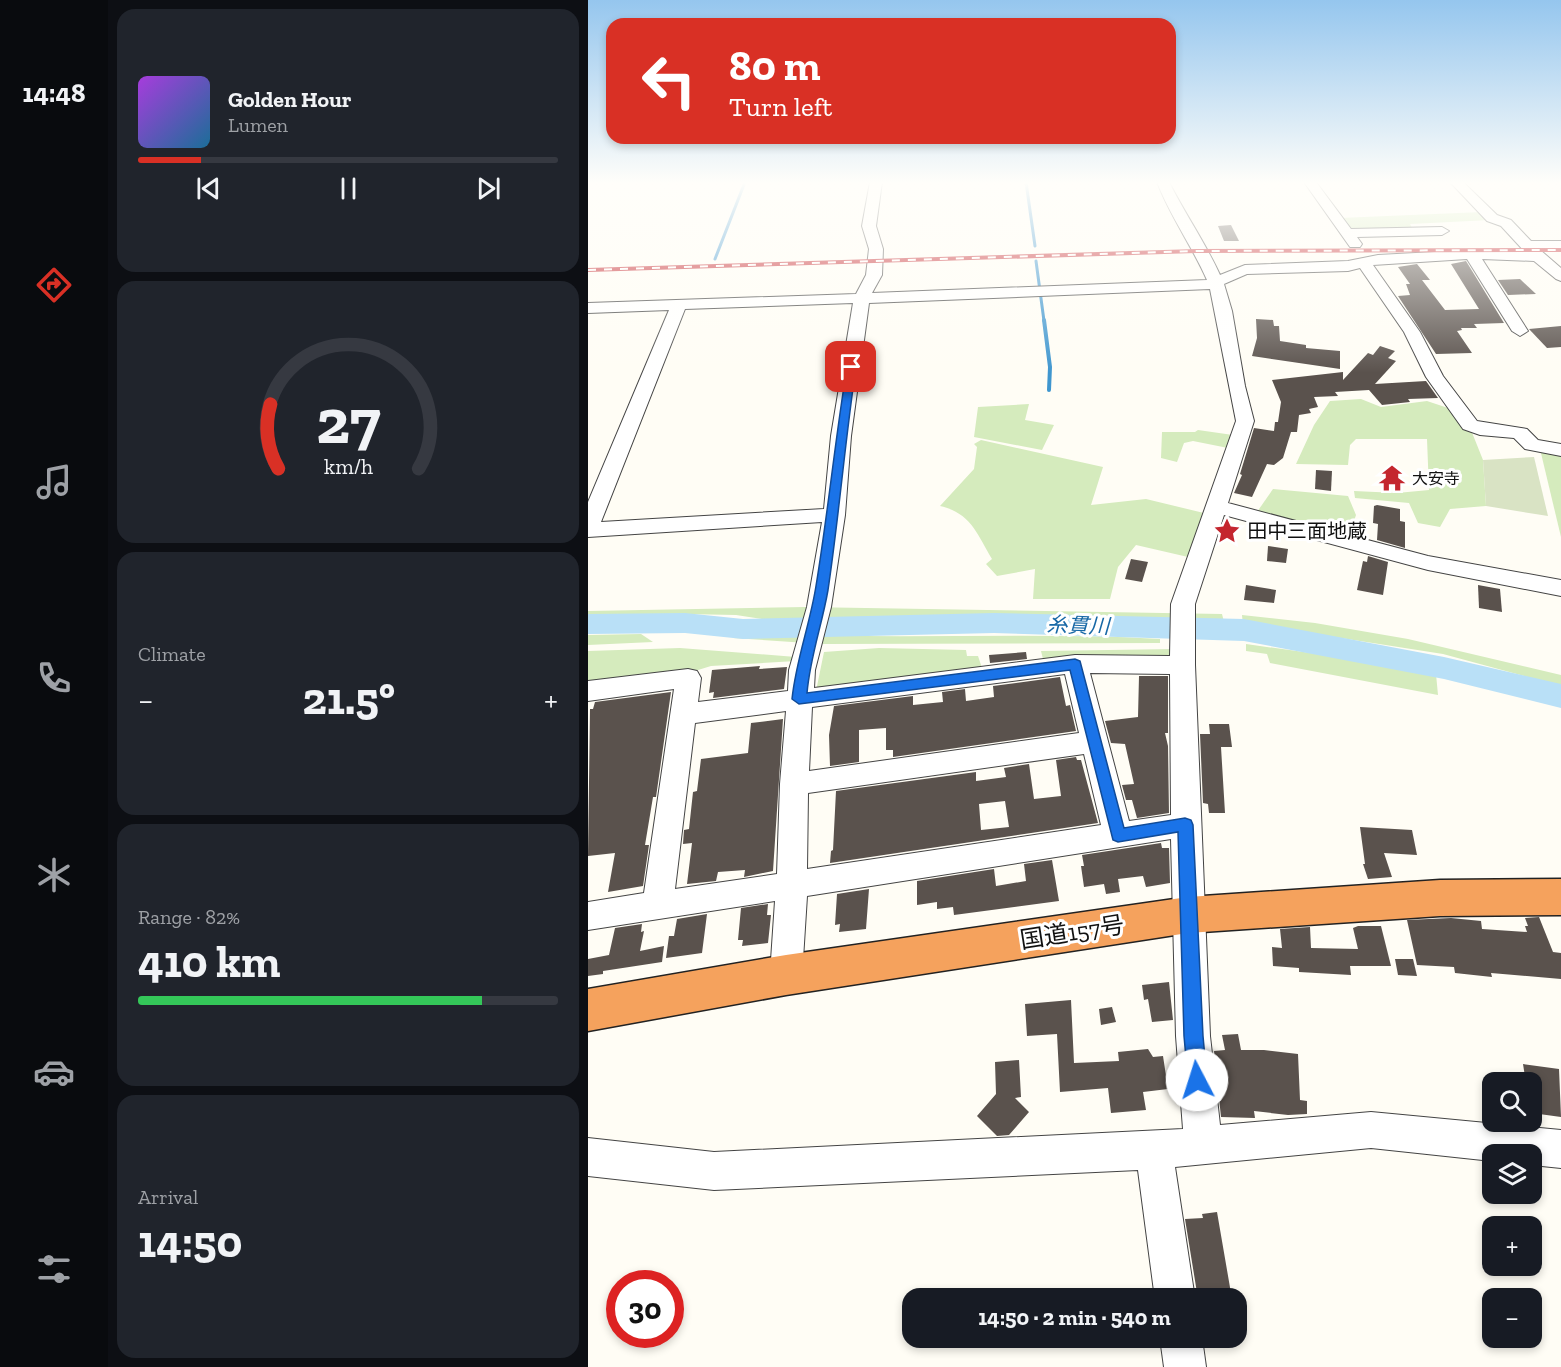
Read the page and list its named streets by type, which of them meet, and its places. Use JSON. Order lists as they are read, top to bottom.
{
  "streets": {
    "highway": ["国道157号"]
  },
  "water": ["糸貫川"],
  "places": {
    "temple": ["大安寺"],
    "place": ["田中三面地蔵"]
  },
  "page": {
    "tabs": "14:48",
    "turn": ["80 m", "Turn left"],
    "song": ["Golden Hour", "Lumen"],
    "tile": [
      "Climate",
      ["Range · 82%", "410 km"],
      ["Arrival", "14:50"]
    ],
    "heat": ["−", "21.5°", "+"],
    "map_buttons": ["+", "−"],
    "limit": "30",
    "trip": "14:50 · 2 min · 540 m",
    "gauge": ["27", "km/h"]
  }
}
